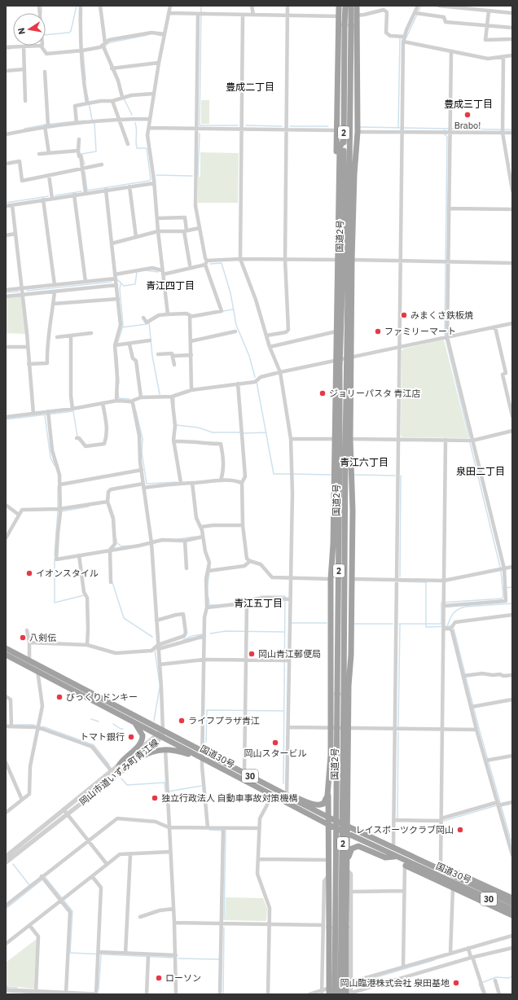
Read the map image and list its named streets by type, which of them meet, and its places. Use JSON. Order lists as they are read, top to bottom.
{
  "streets": {
    "highway": [
      "2",
      "国道2号",
      "国道30号",
      "30"
    ],
    "street": ["岡山市道いずみ町青江線"]
  },
  "crossings": [
    ["国道30号", "岡山市道いずみ町青江線"]
  ],
  "districts": [
    "豊成二丁目",
    "豊成三丁目",
    "青江四丁目",
    "青江六丁目",
    "泉田二丁目",
    "青江五丁目"
  ],
  "places": [
    "Brabo!",
    "みまくさ鉄板焼",
    "ファミリーマート",
    "ジョリーパスタ 青江店",
    "イオンスタイル",
    "八剣伝",
    "岡山青江郵便局",
    "びっくりドンキー",
    "ライフプラザ青江",
    "トマト銀行",
    "岡山スタービル",
    "独立行政法人 自動車事故対策機構",
    "レイスポーツクラブ岡山",
    "ローソン",
    "岡山臨港株式会社 泉田基地"
  ],
  "north": "left"
}
